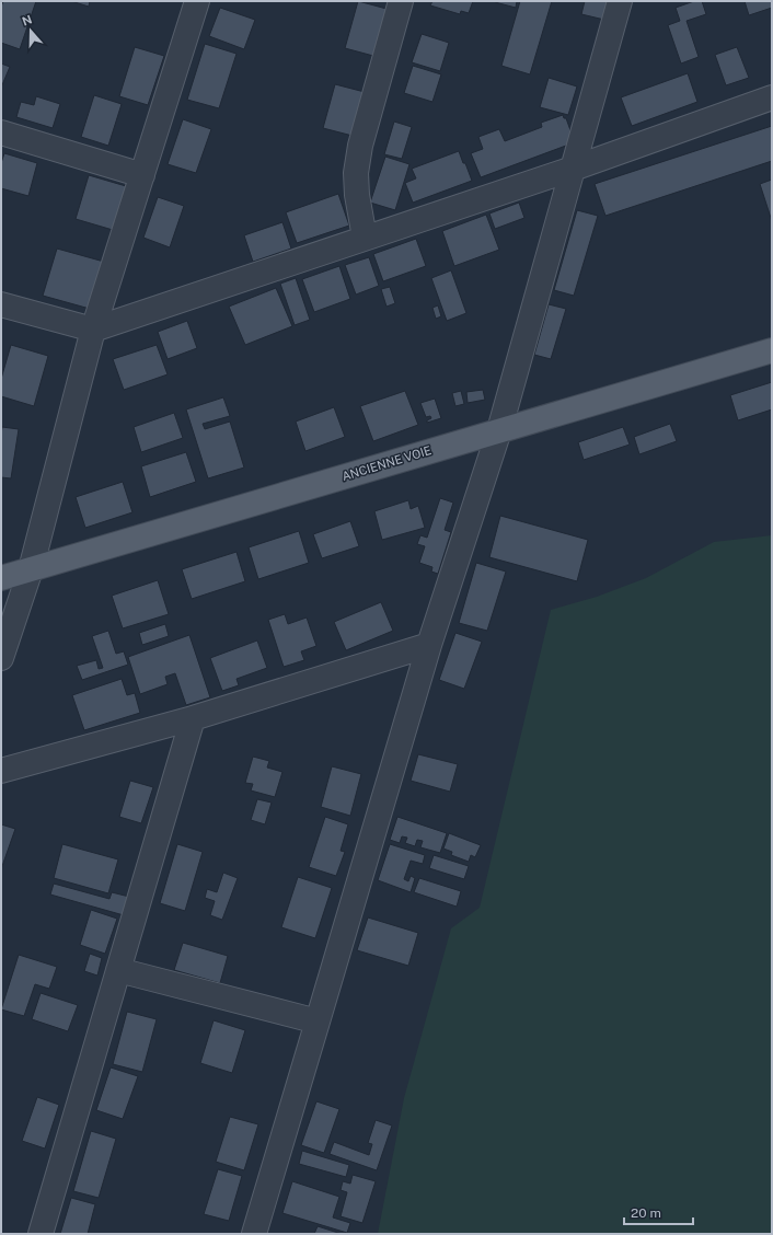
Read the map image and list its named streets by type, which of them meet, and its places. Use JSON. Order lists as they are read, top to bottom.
{
  "streets": {
    "main road": ["ANCIENNE VOIE"]
  },
  "scale_bar": "20 m",
  "north": "top"
}
